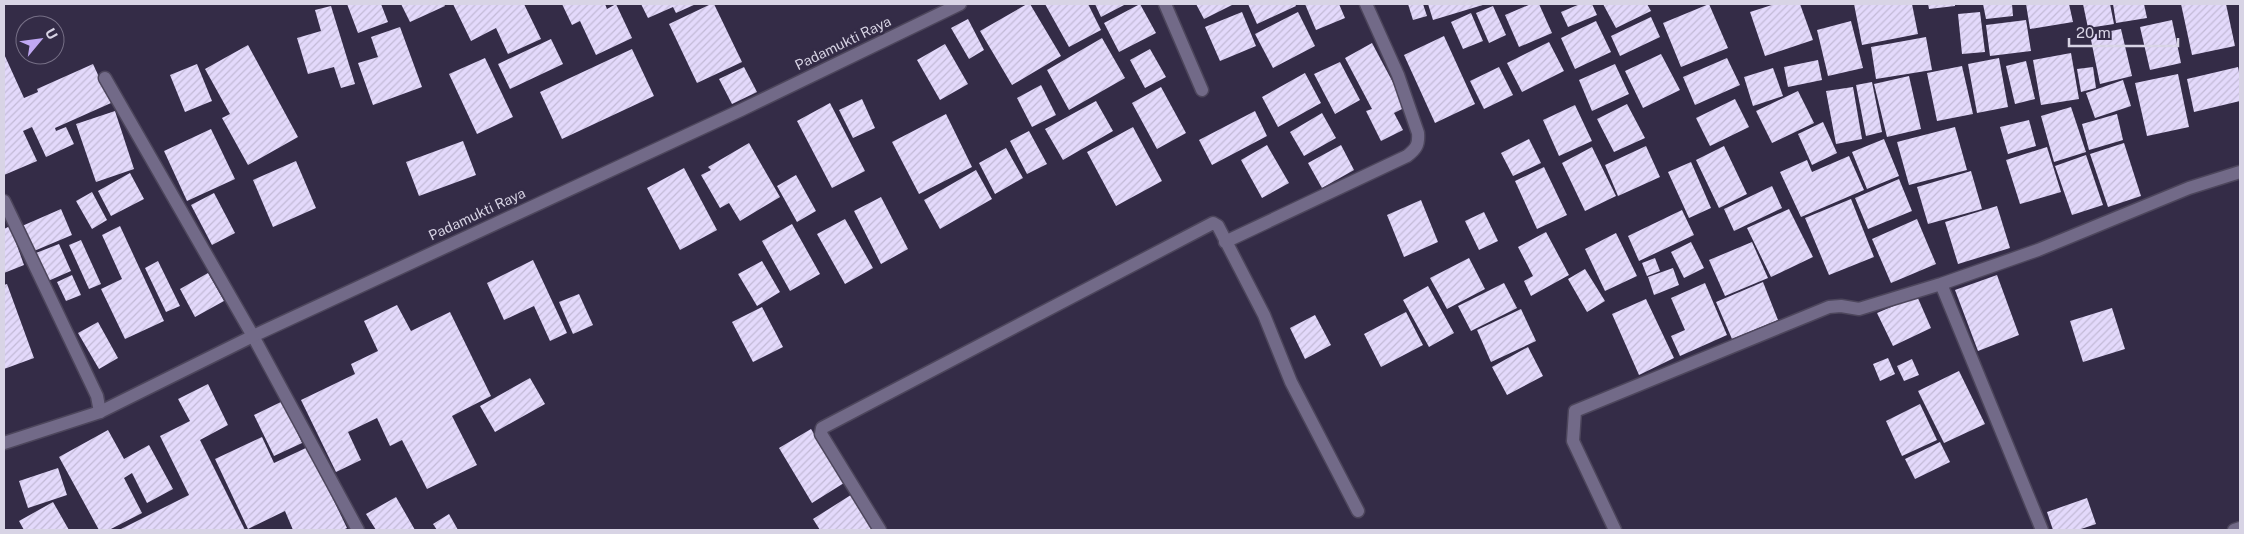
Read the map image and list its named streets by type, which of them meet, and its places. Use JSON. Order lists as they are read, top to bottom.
{
  "streets": {
    "street": ["Padamukti Raya"]
  },
  "scale_bar": "20 m",
  "north": "top right"
}
